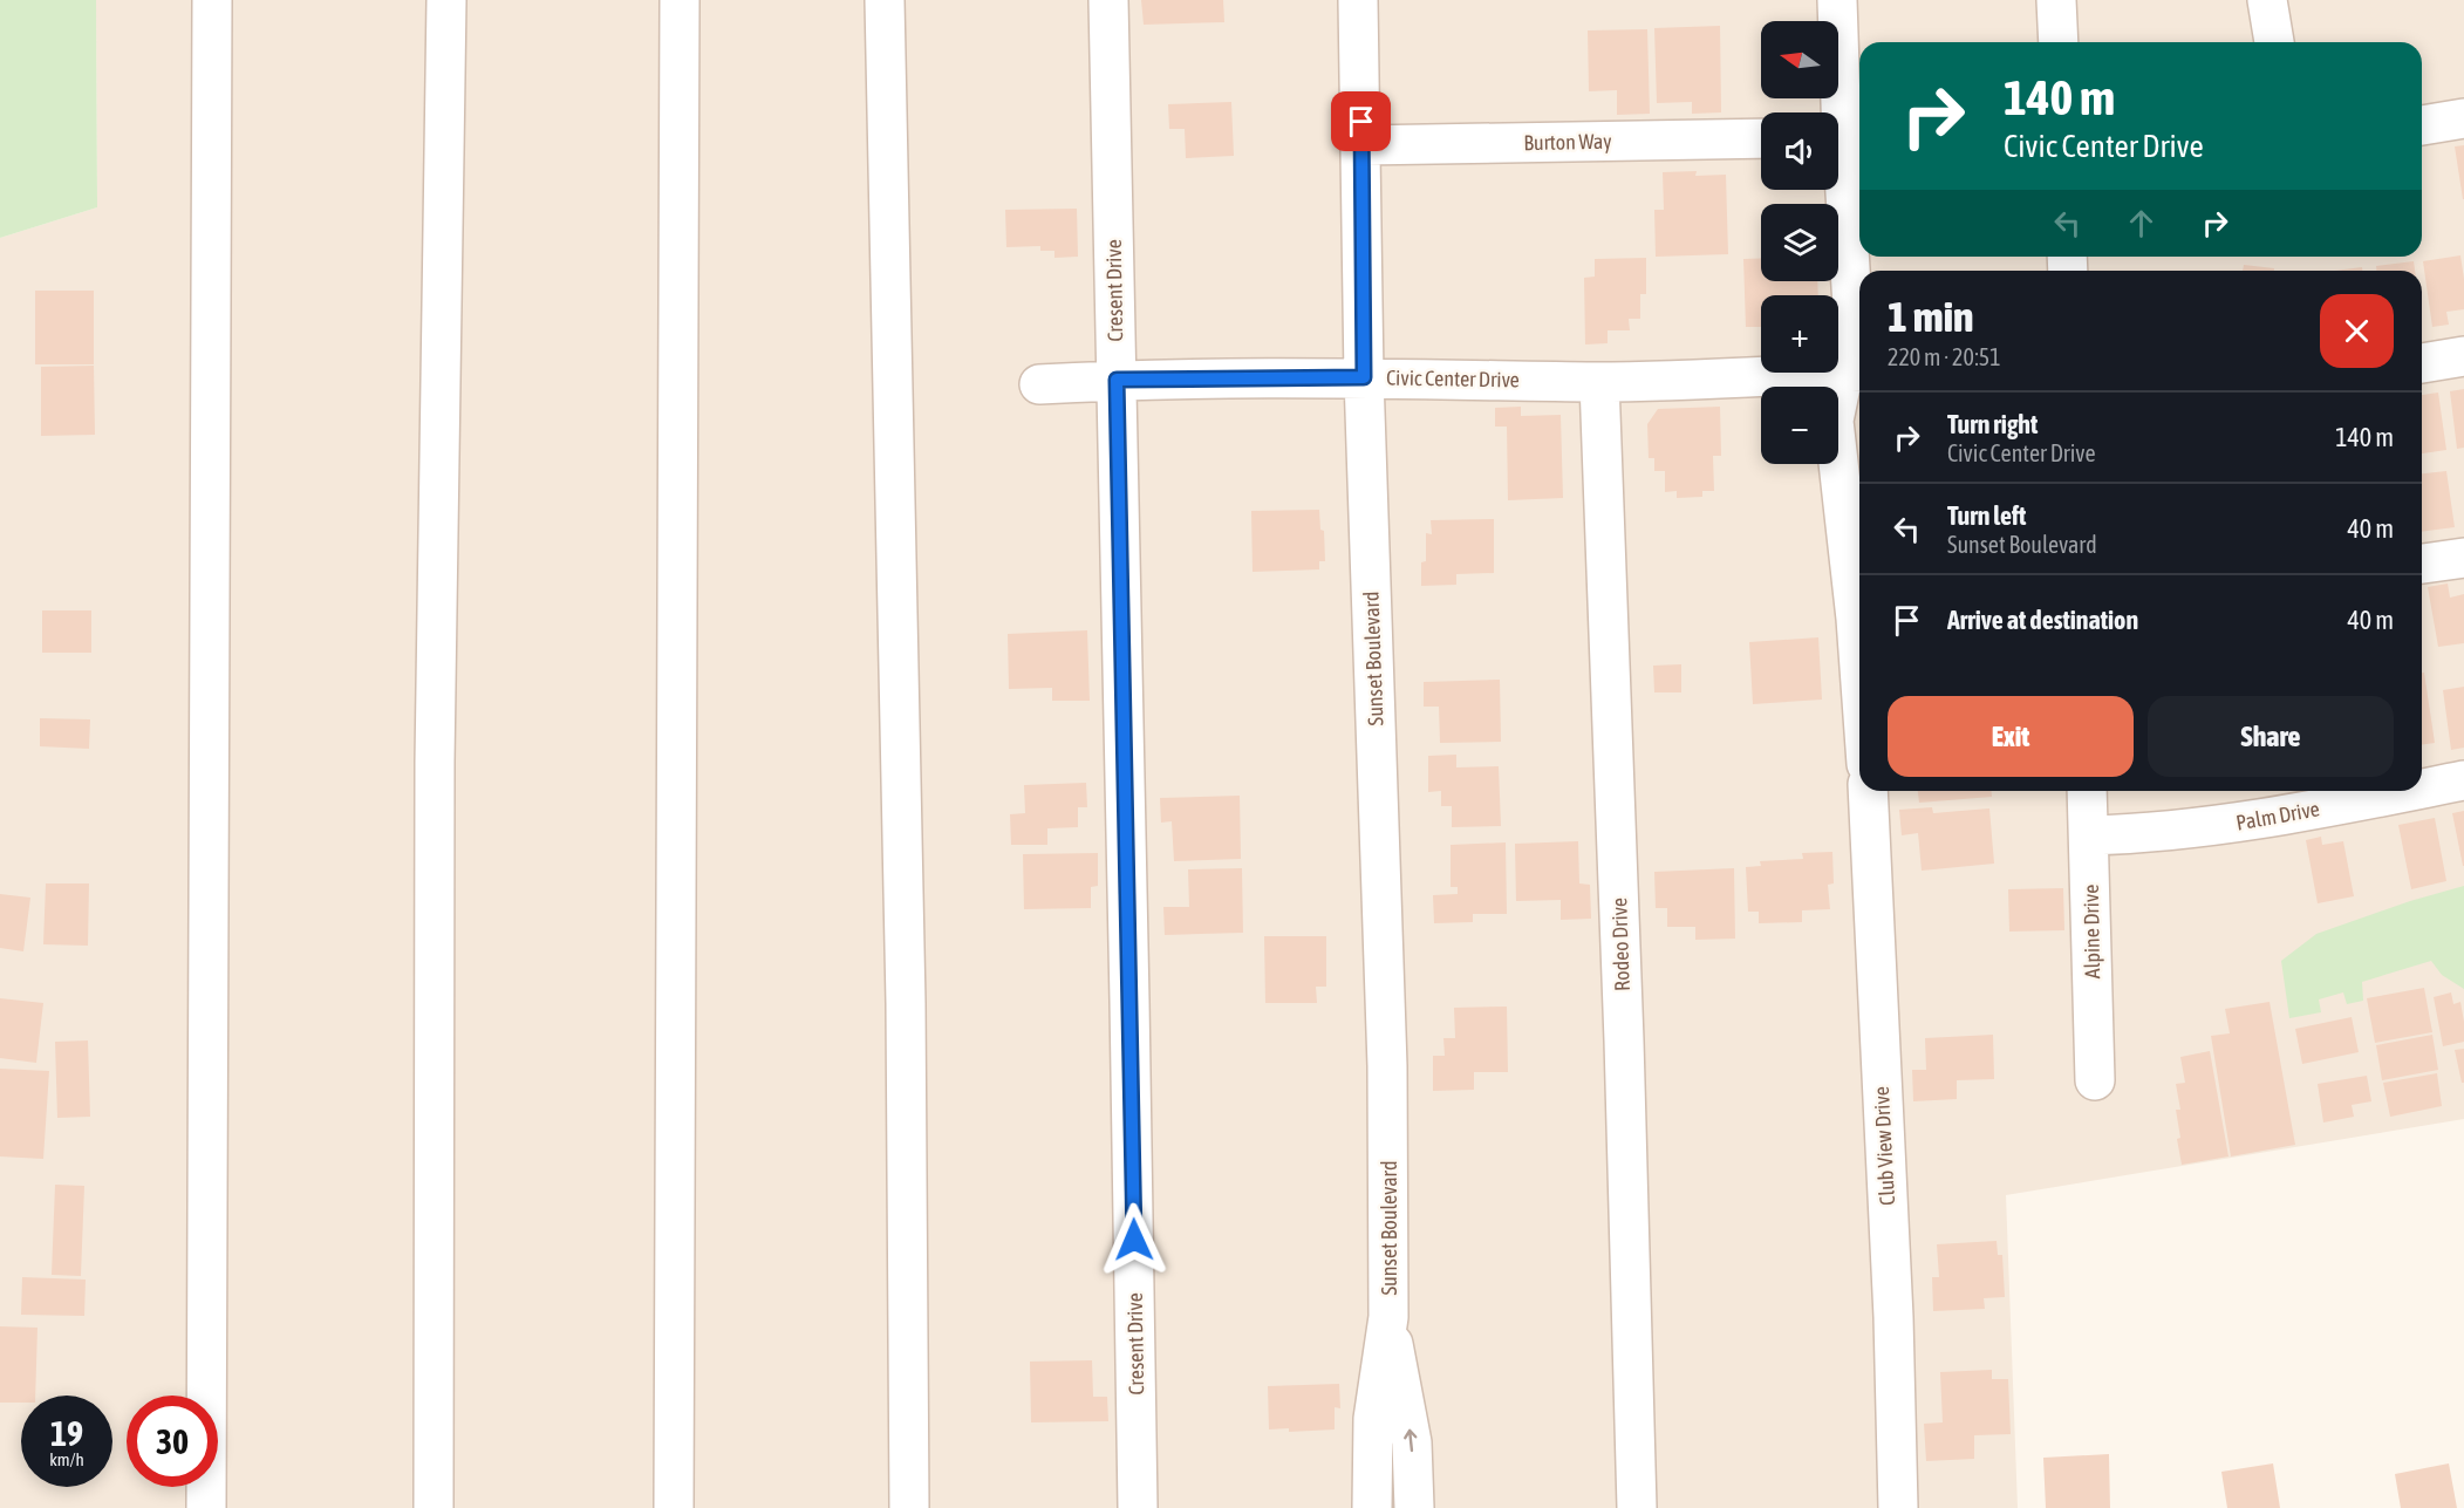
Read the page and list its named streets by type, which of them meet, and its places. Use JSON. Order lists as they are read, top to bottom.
{
  "streets": {
    "street": [
      "Burton Way",
      "Cresent Drive",
      "Civic Center Drive",
      "Sunset Boulevard",
      "Palm Drive",
      "Alpine Drive",
      "Rodeo Drive",
      "Club View Drive"
    ]
  },
  "crossings": [
    ["Burton Way", "Sunset Boulevard"],
    ["Cresent Drive", "Civic Center Drive"],
    ["Civic Center Drive", "Sunset Boulevard"],
    ["Civic Center Drive", "Rodeo Drive"],
    ["Palm Drive", "Alpine Drive"]
  ],
  "north": "left",
  "page": {
    "map_buttons": ["+", "−"],
    "turn": ["140 m", "Civic Center Drive"],
    "heading": ["1 min", "220 m · 20:51"],
    "list": [
      {
        "name": "Turn right",
        "note": "Civic Center Drive",
        "value": "140 m"
      },
      {
        "name": "Turn left",
        "note": "Sunset Boulevard",
        "value": "40 m"
      },
      {
        "name": "Arrive at destination",
        "value": "40 m"
      }
    ],
    "buttons": ["Exit", "Share"],
    "speed": "19 km/h",
    "limit": "30"
  }
}
